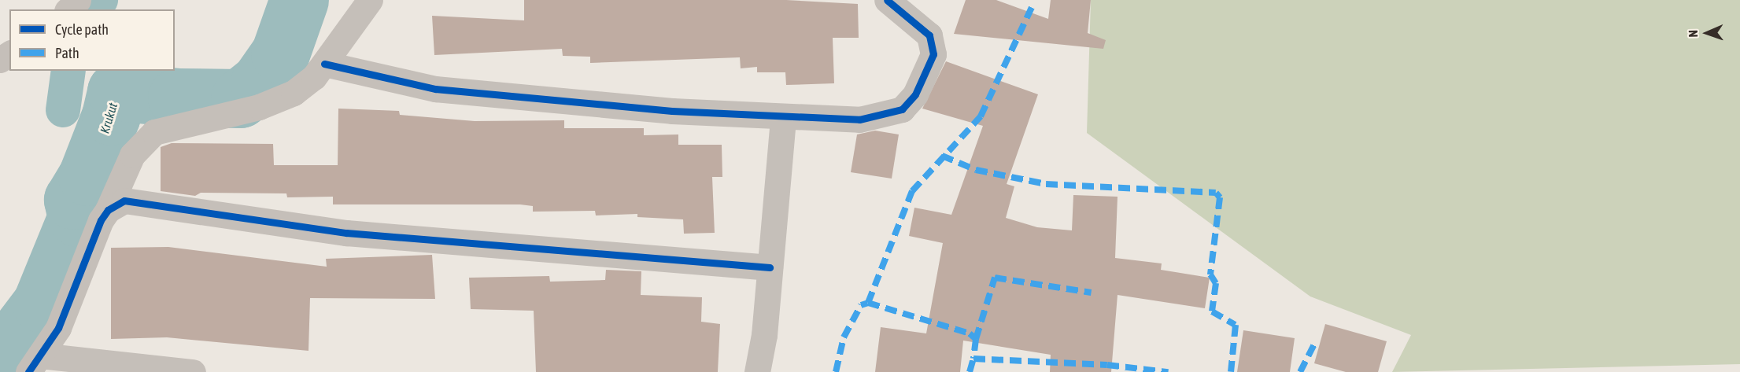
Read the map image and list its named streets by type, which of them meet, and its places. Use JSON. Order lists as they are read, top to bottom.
{
  "water": ["Krukut"],
  "legend": ["Cycle path", "Path"],
  "north": "left"
}
